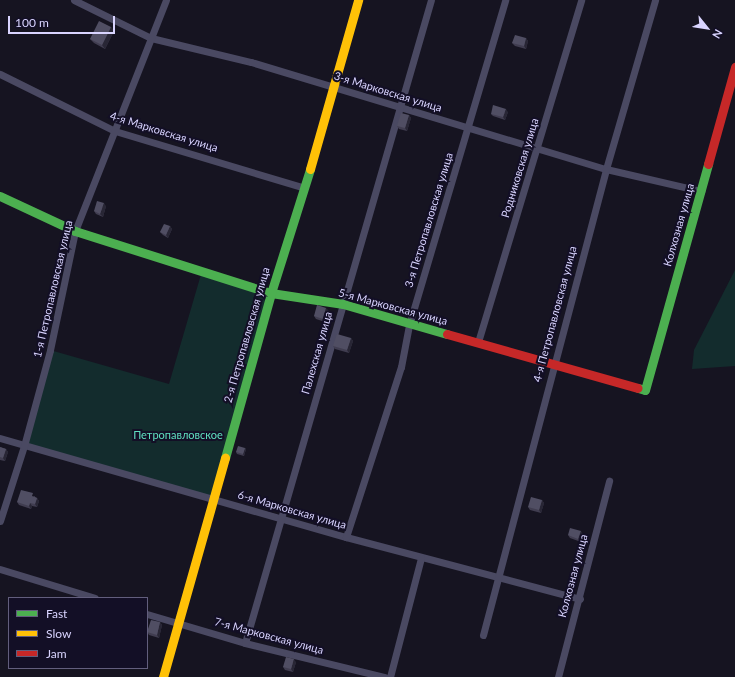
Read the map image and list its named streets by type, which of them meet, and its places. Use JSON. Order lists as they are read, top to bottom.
{
  "streets": {
    "street": [
      "3-я Марковская улица",
      "4-я Марковская улица",
      "Родниковская улица",
      "3-я Петропавловская улица",
      "Колхозная улица",
      "1-я Петропавловская улица",
      "5-я Марковская улица",
      "4-я Петропавловская улица",
      "2-я Петропавловская улица",
      "Палехская улица",
      "6-я Марковская улица",
      "7-я Марковская улица"
    ]
  },
  "crossings": [
    ["3-я Марковская улица", "Родниковская улица"],
    ["3-я Марковская улица", "3-я Петропавловская улица"],
    ["3-я Марковская улица", "Колхозная улица"],
    ["3-я Марковская улица", "1-я Петропавловская улица"],
    ["3-я Марковская улица", "4-я Петропавловская улица"],
    ["3-я Марковская улица", "2-я Петропавловская улица"],
    ["3-я Марковская улица", "Палехская улица"],
    ["4-я Марковская улица", "1-я Петропавловская улица"],
    ["4-я Марковская улица", "2-я Петропавловская улица"],
    ["Родниковская улица", "5-я Марковская улица"],
    ["3-я Петропавловская улица", "5-я Марковская улица"],
    ["3-я Петропавловская улица", "6-я Марковская улица"],
    ["Колхозная улица", "5-я Марковская улица"],
    ["Колхозная улица", "6-я Марковская улица"],
    ["1-я Петропавловская улица", "5-я Марковская улица"],
    ["1-я Петропавловская улица", "6-я Марковская улица"],
    ["5-я Марковская улица", "4-я Петропавловская улица"],
    ["5-я Марковская улица", "2-я Петропавловская улица"],
    ["5-я Марковская улица", "Палехская улица"],
    ["4-я Петропавловская улица", "6-я Марковская улица"],
    ["2-я Петропавловская улица", "6-я Марковская улица"],
    ["2-я Петропавловская улица", "7-я Марковская улица"],
    ["Палехская улица", "6-я Марковская улица"],
    ["Палехская улица", "7-я Марковская улица"]
  ],
  "parks": ["Петропавловское"],
  "legend": ["Fast", "Slow", "Jam"],
  "scale_bar": "100 m",
  "north": "bottom right"
}
